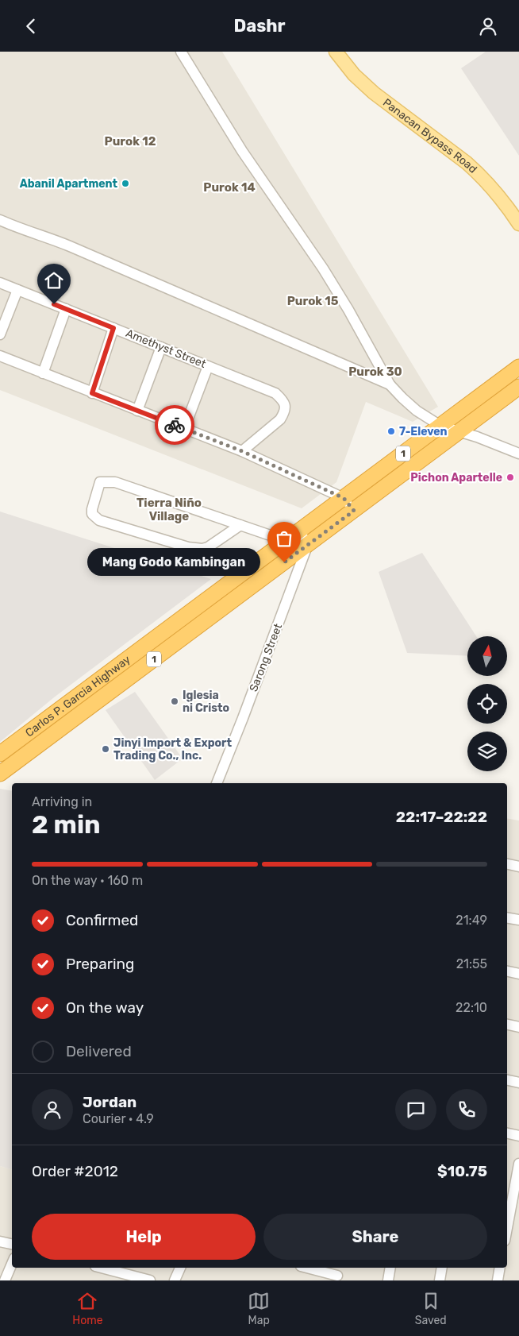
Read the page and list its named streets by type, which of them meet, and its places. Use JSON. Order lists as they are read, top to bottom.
{
  "streets": {
    "highway": ["1", "Carlos P. Garcia Highway"],
    "main road": ["Panacan Bypass Road"],
    "street": ["Amethyst Street", "Sarong Street"]
  },
  "crossings": [
    ["Sarong Street", "Carlos P. Garcia Highway"]
  ],
  "districts": [
    "Purok 12",
    "Purok 14",
    "Purok 15",
    "Purok 30",
    "Tierra Niño Village"
  ],
  "places": [
    "Abanil Apartment",
    "7-Eleven",
    "Pichon Apartelle",
    "Mang Godo Kambingan",
    "Iglesia ni Cristo",
    "Jinyi Import & Export Trading Co., Inc."
  ],
  "north": "top",
  "page": {
    "header": "Dashr",
    "bubble": "Mang Godo Kambingan",
    "heading": ["2 min", "Arriving in", "22:17–22:22"],
    "panel": [
      "Jordan",
      "Courier · 4.9",
      "Order #2012",
      "$10.75"
    ],
    "bar": "On the way · 160 m",
    "list": [
      ["Confirmed", "21:49"],
      ["Preparing", "21:55"],
      ["On the way", "22:10"],
      "Delivered"
    ],
    "buttons": ["Help", "Share"],
    "tabs": ["Home", "Map", "Saved"]
  }
}
